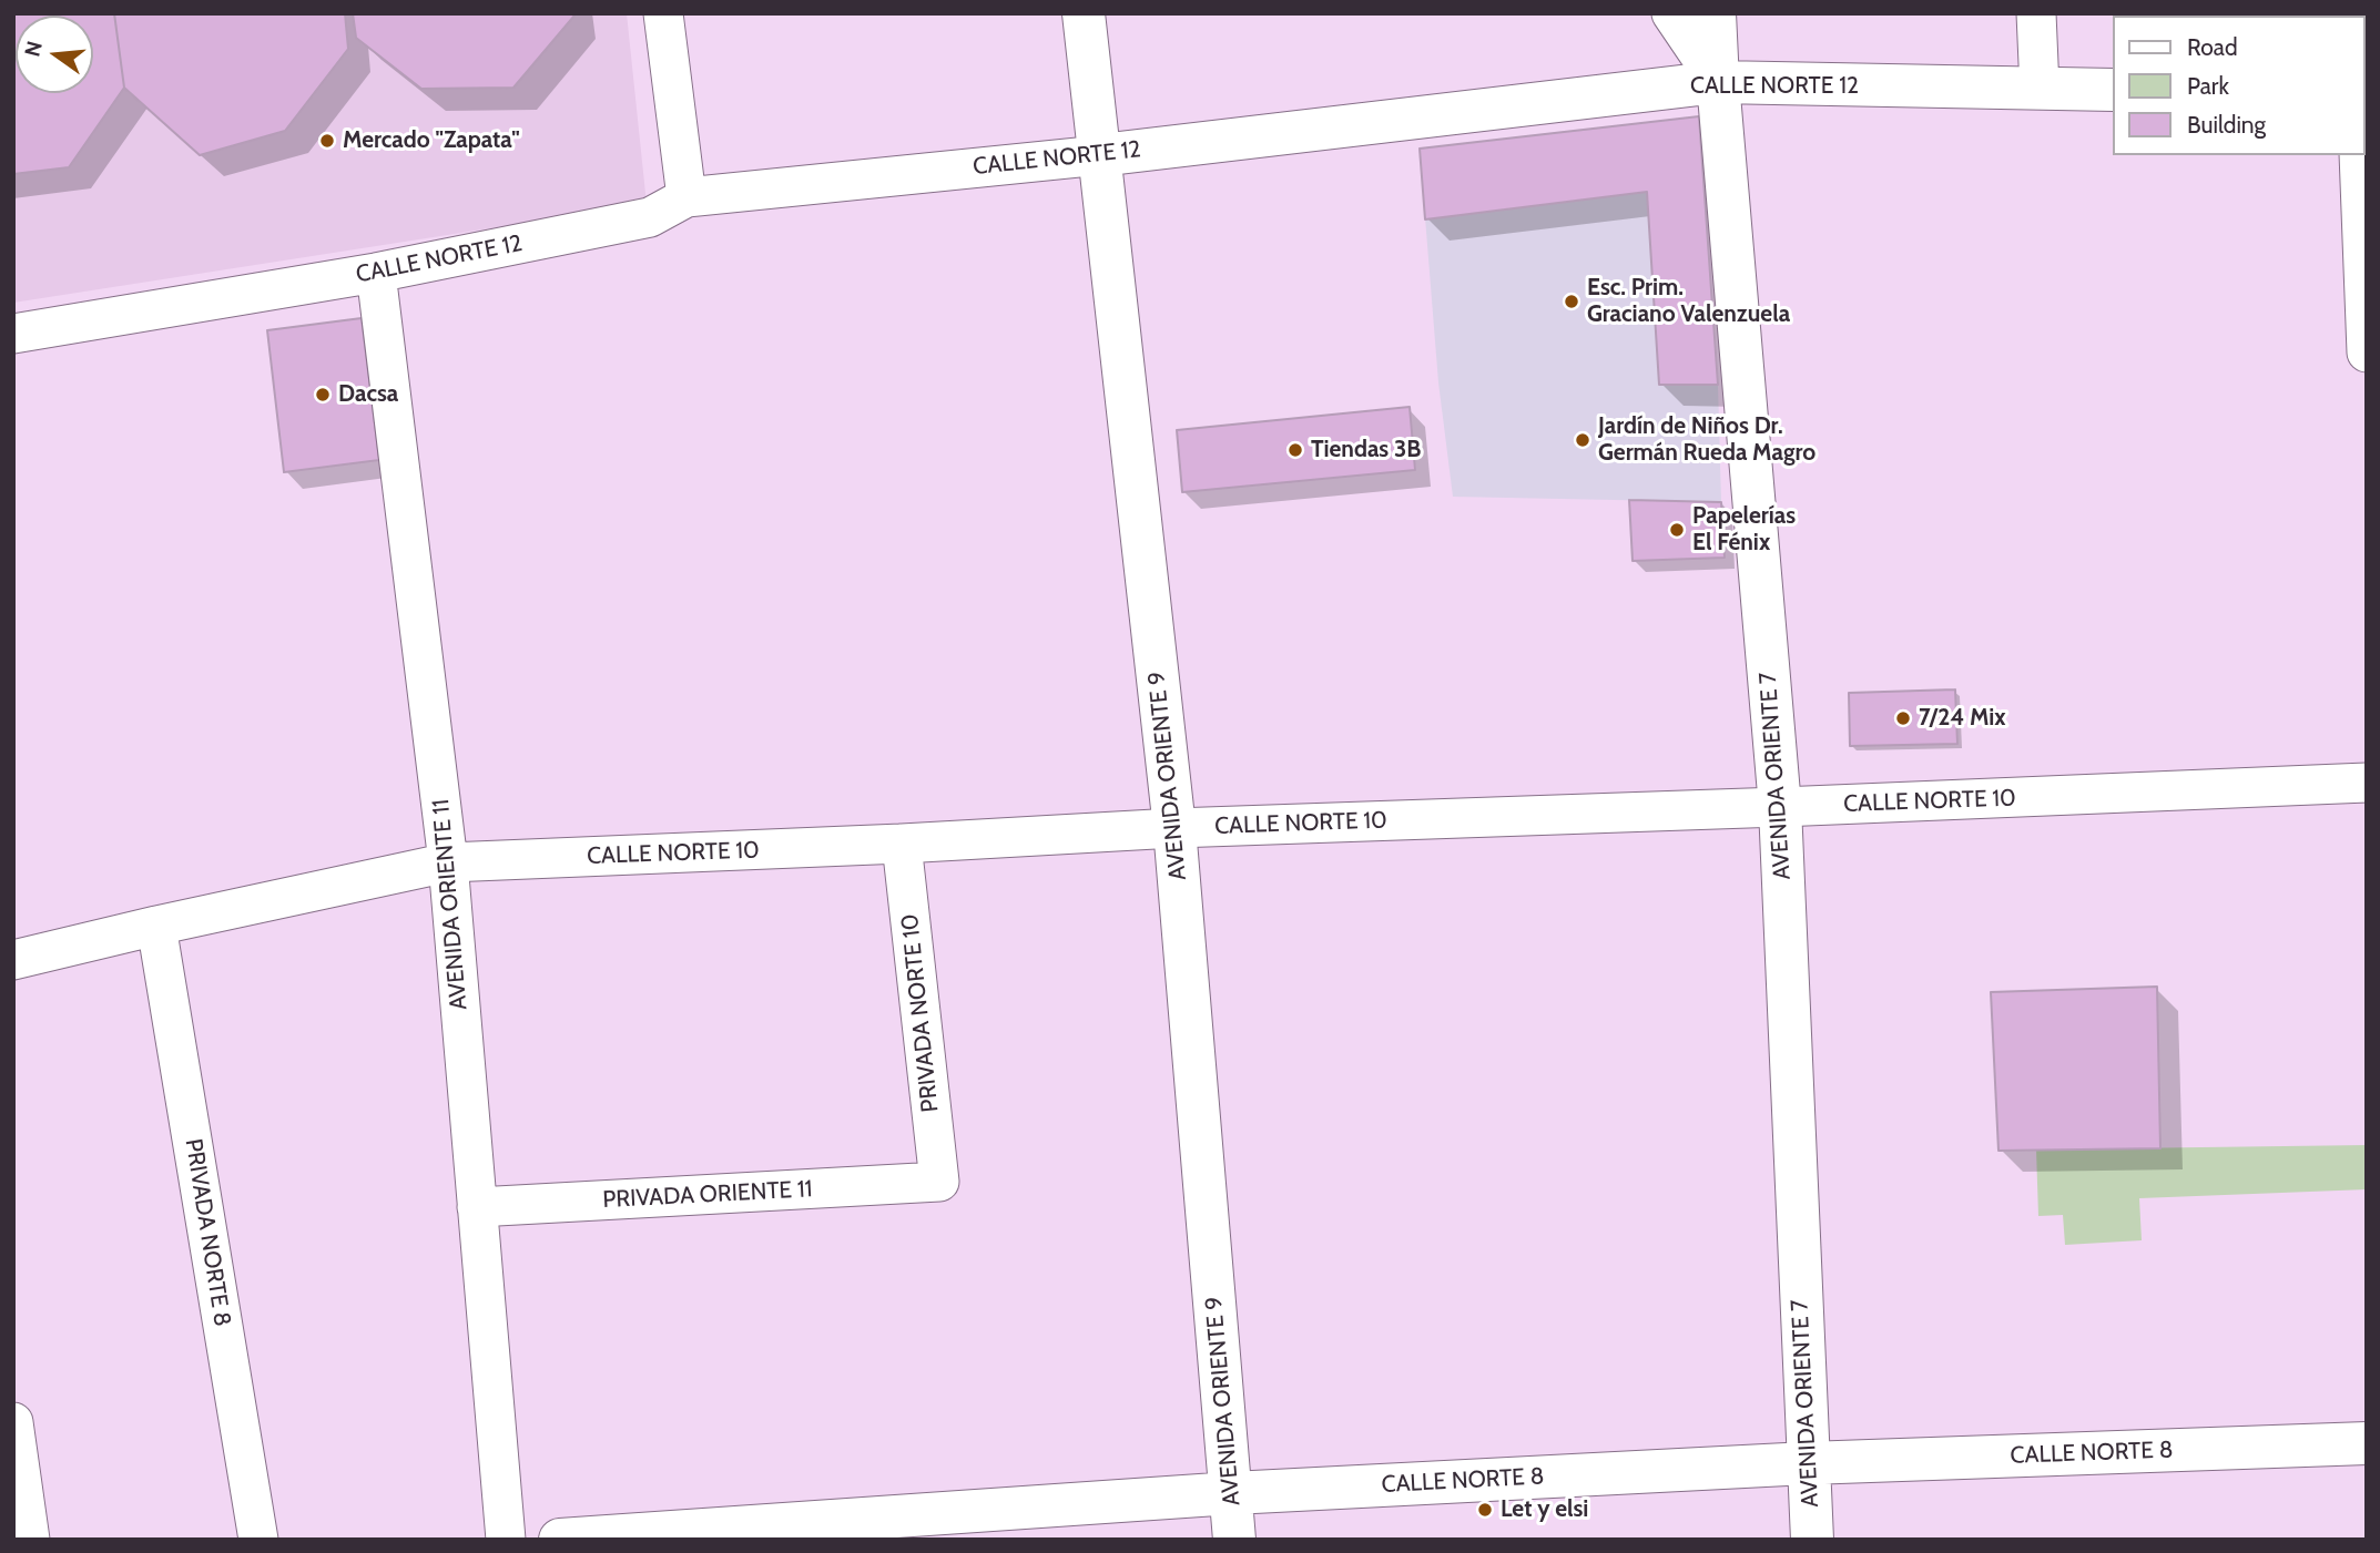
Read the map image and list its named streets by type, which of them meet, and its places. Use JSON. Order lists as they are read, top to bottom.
{
  "streets": {
    "street": [
      "CALLE NORTE 12",
      "AVENIDA ORIENTE 9",
      "AVENIDA ORIENTE 7",
      "CALLE NORTE 10",
      "AVENIDA ORIENTE 11",
      "PRIVADA NORTE 10",
      "PRIVADA ORIENTE 11",
      "PRIVADA NORTE 8",
      "CALLE NORTE 8"
    ]
  },
  "crossings": [
    ["CALLE NORTE 12", "AVENIDA ORIENTE 9"],
    ["CALLE NORTE 12", "AVENIDA ORIENTE 7"],
    ["CALLE NORTE 12", "AVENIDA ORIENTE 11"],
    ["AVENIDA ORIENTE 9", "CALLE NORTE 10"],
    ["AVENIDA ORIENTE 9", "CALLE NORTE 8"],
    ["AVENIDA ORIENTE 7", "CALLE NORTE 10"],
    ["AVENIDA ORIENTE 7", "CALLE NORTE 8"],
    ["CALLE NORTE 10", "AVENIDA ORIENTE 11"],
    ["CALLE NORTE 10", "PRIVADA NORTE 10"],
    ["CALLE NORTE 10", "PRIVADA NORTE 8"],
    ["AVENIDA ORIENTE 11", "PRIVADA ORIENTE 11"],
    ["PRIVADA NORTE 10", "PRIVADA ORIENTE 11"]
  ],
  "places": [
    "Mercado \"Zapata\"",
    "Esc. Prim. Graciano Valenzuela",
    "Dacsa",
    "Jardín de Niños Dr. Germán Rueda Magro",
    "Tiendas 3B",
    "Papelerías El Fénix",
    "7/24 Mix",
    "Let y elsi"
  ],
  "legend": ["Road", "Park", "Building"],
  "north": "left"
}
